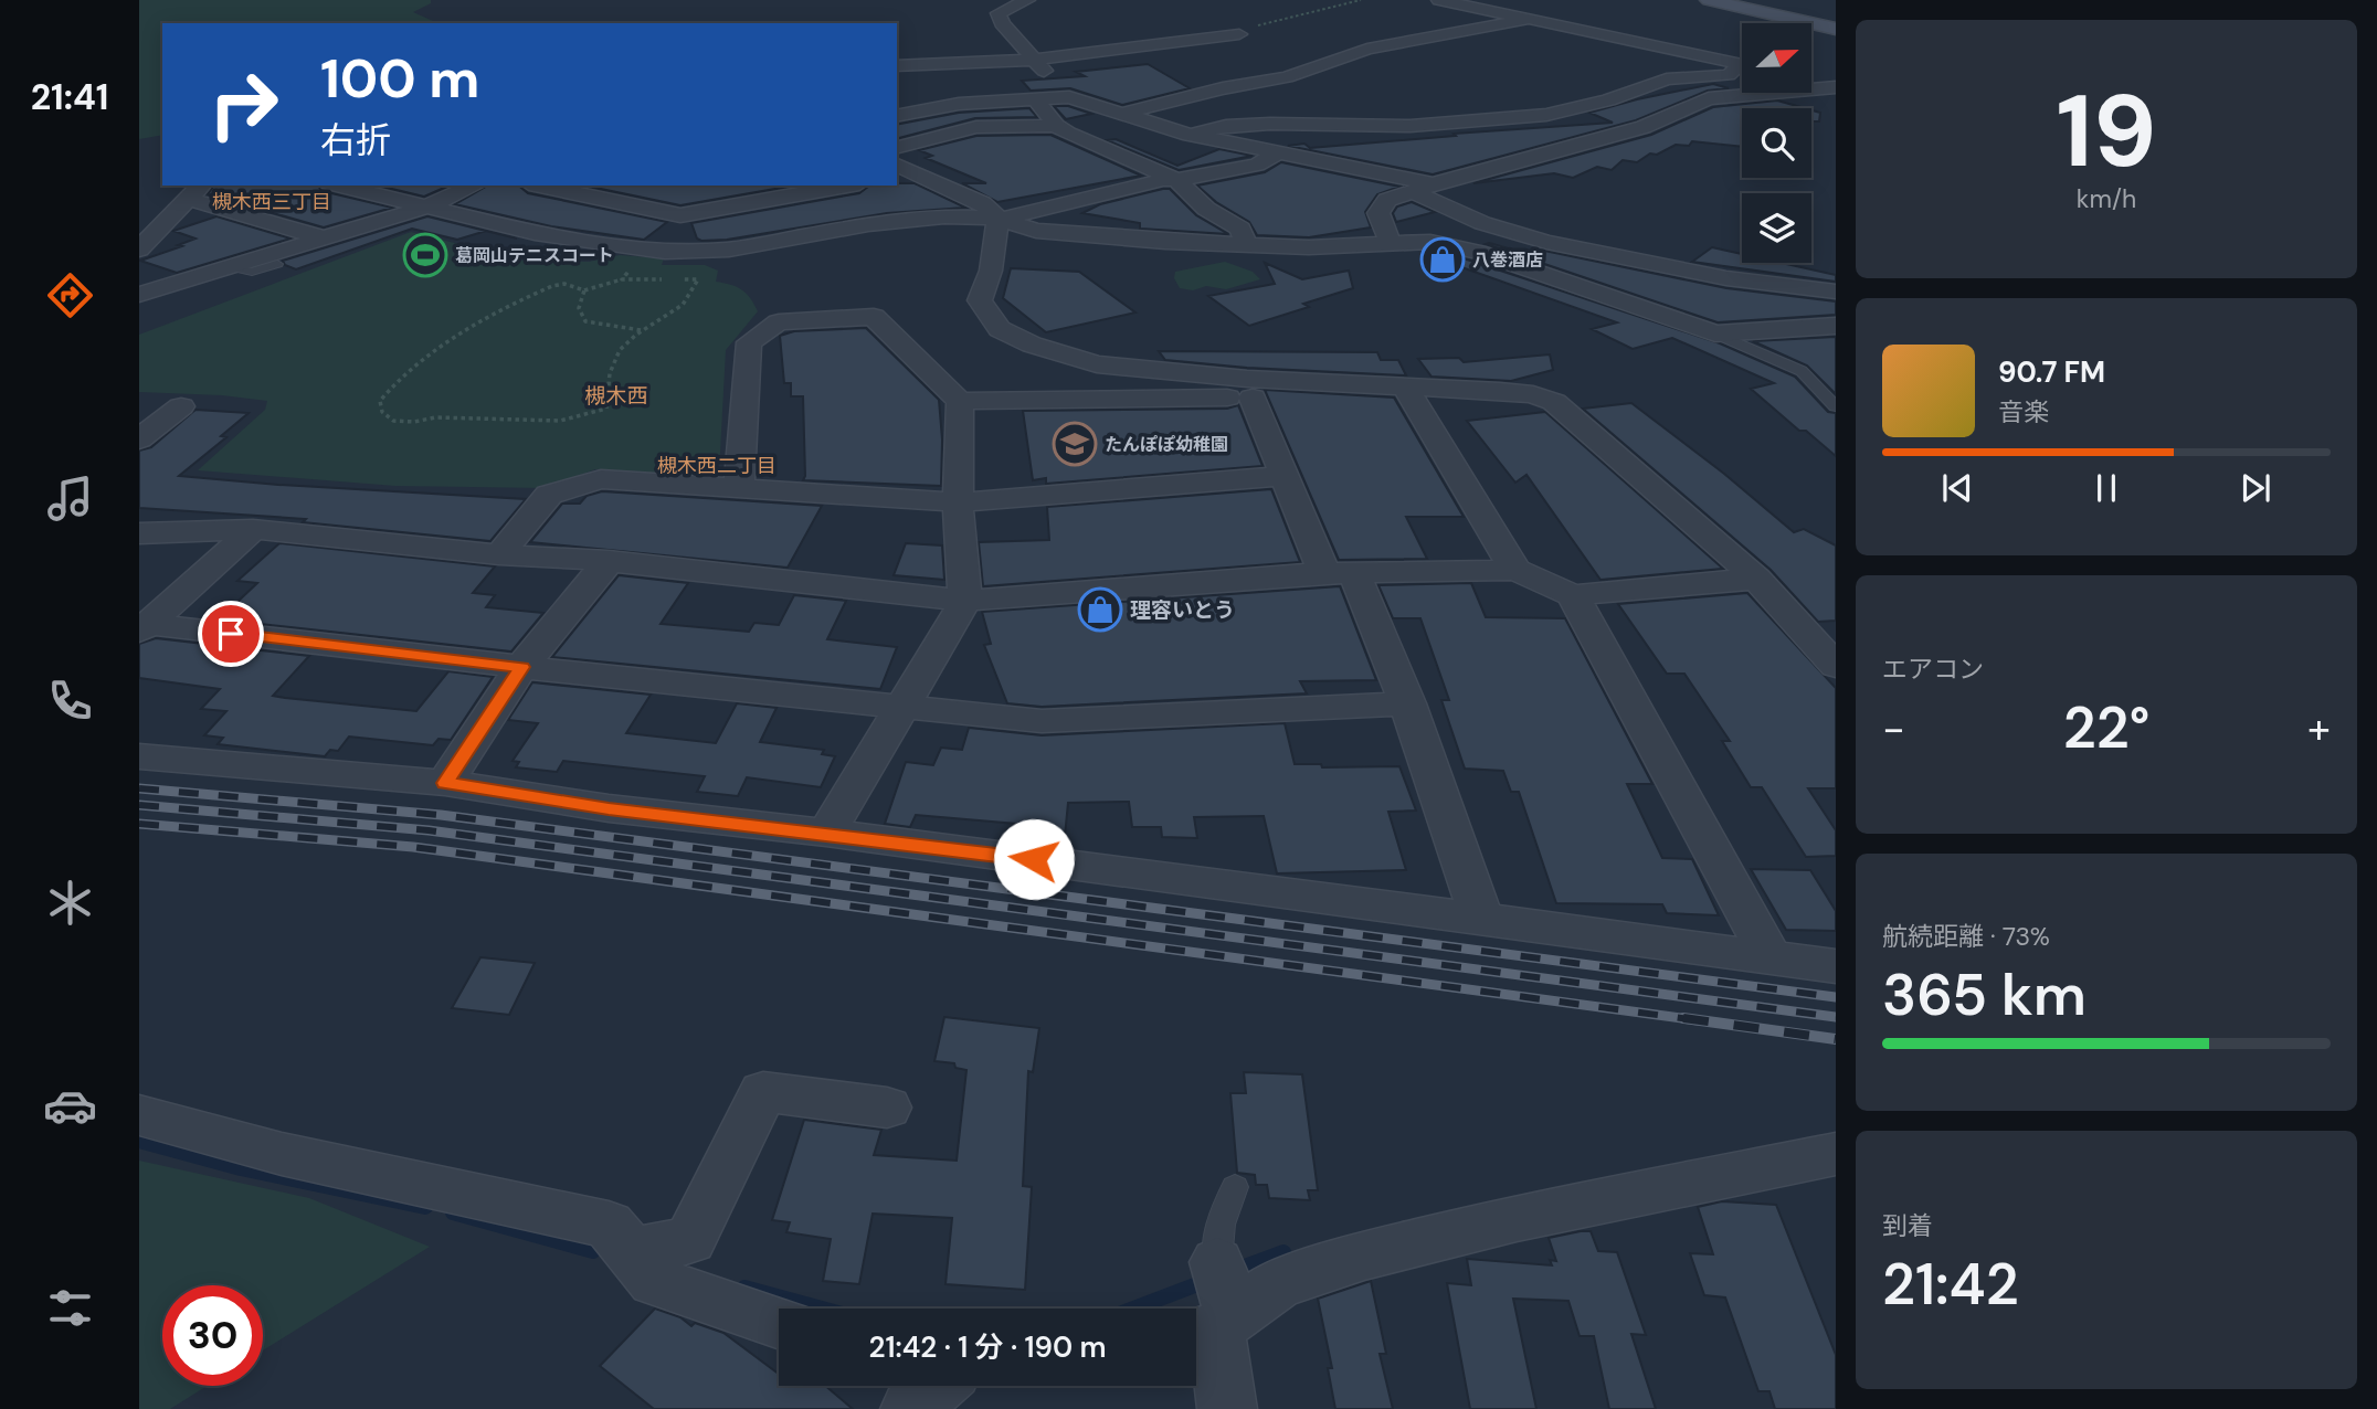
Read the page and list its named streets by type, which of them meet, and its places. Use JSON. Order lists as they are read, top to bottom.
{
  "districts": ["槻木西三丁目", "槻木西", "槻木西二丁目"],
  "places": {
    "sports": ["葛岡山テニスコート"],
    "shop": ["八巻酒店", "理容いとう"],
    "school or university": ["たんぽぽ幼稚園"]
  },
  "north": "right",
  "page": {
    "tabs": "21:41",
    "tile": [
      ["19", "km/h"],
      "エアコン",
      ["航続距離 · 73%", "365 km"],
      ["到着", "21:42"]
    ],
    "turn": ["100 m", "右折"],
    "song": ["90.7 FM", "音楽"],
    "heat": ["−", "22°", "+"],
    "limit": "30",
    "trip": "21:42 · 1 分 · 190 m"
  }
}
